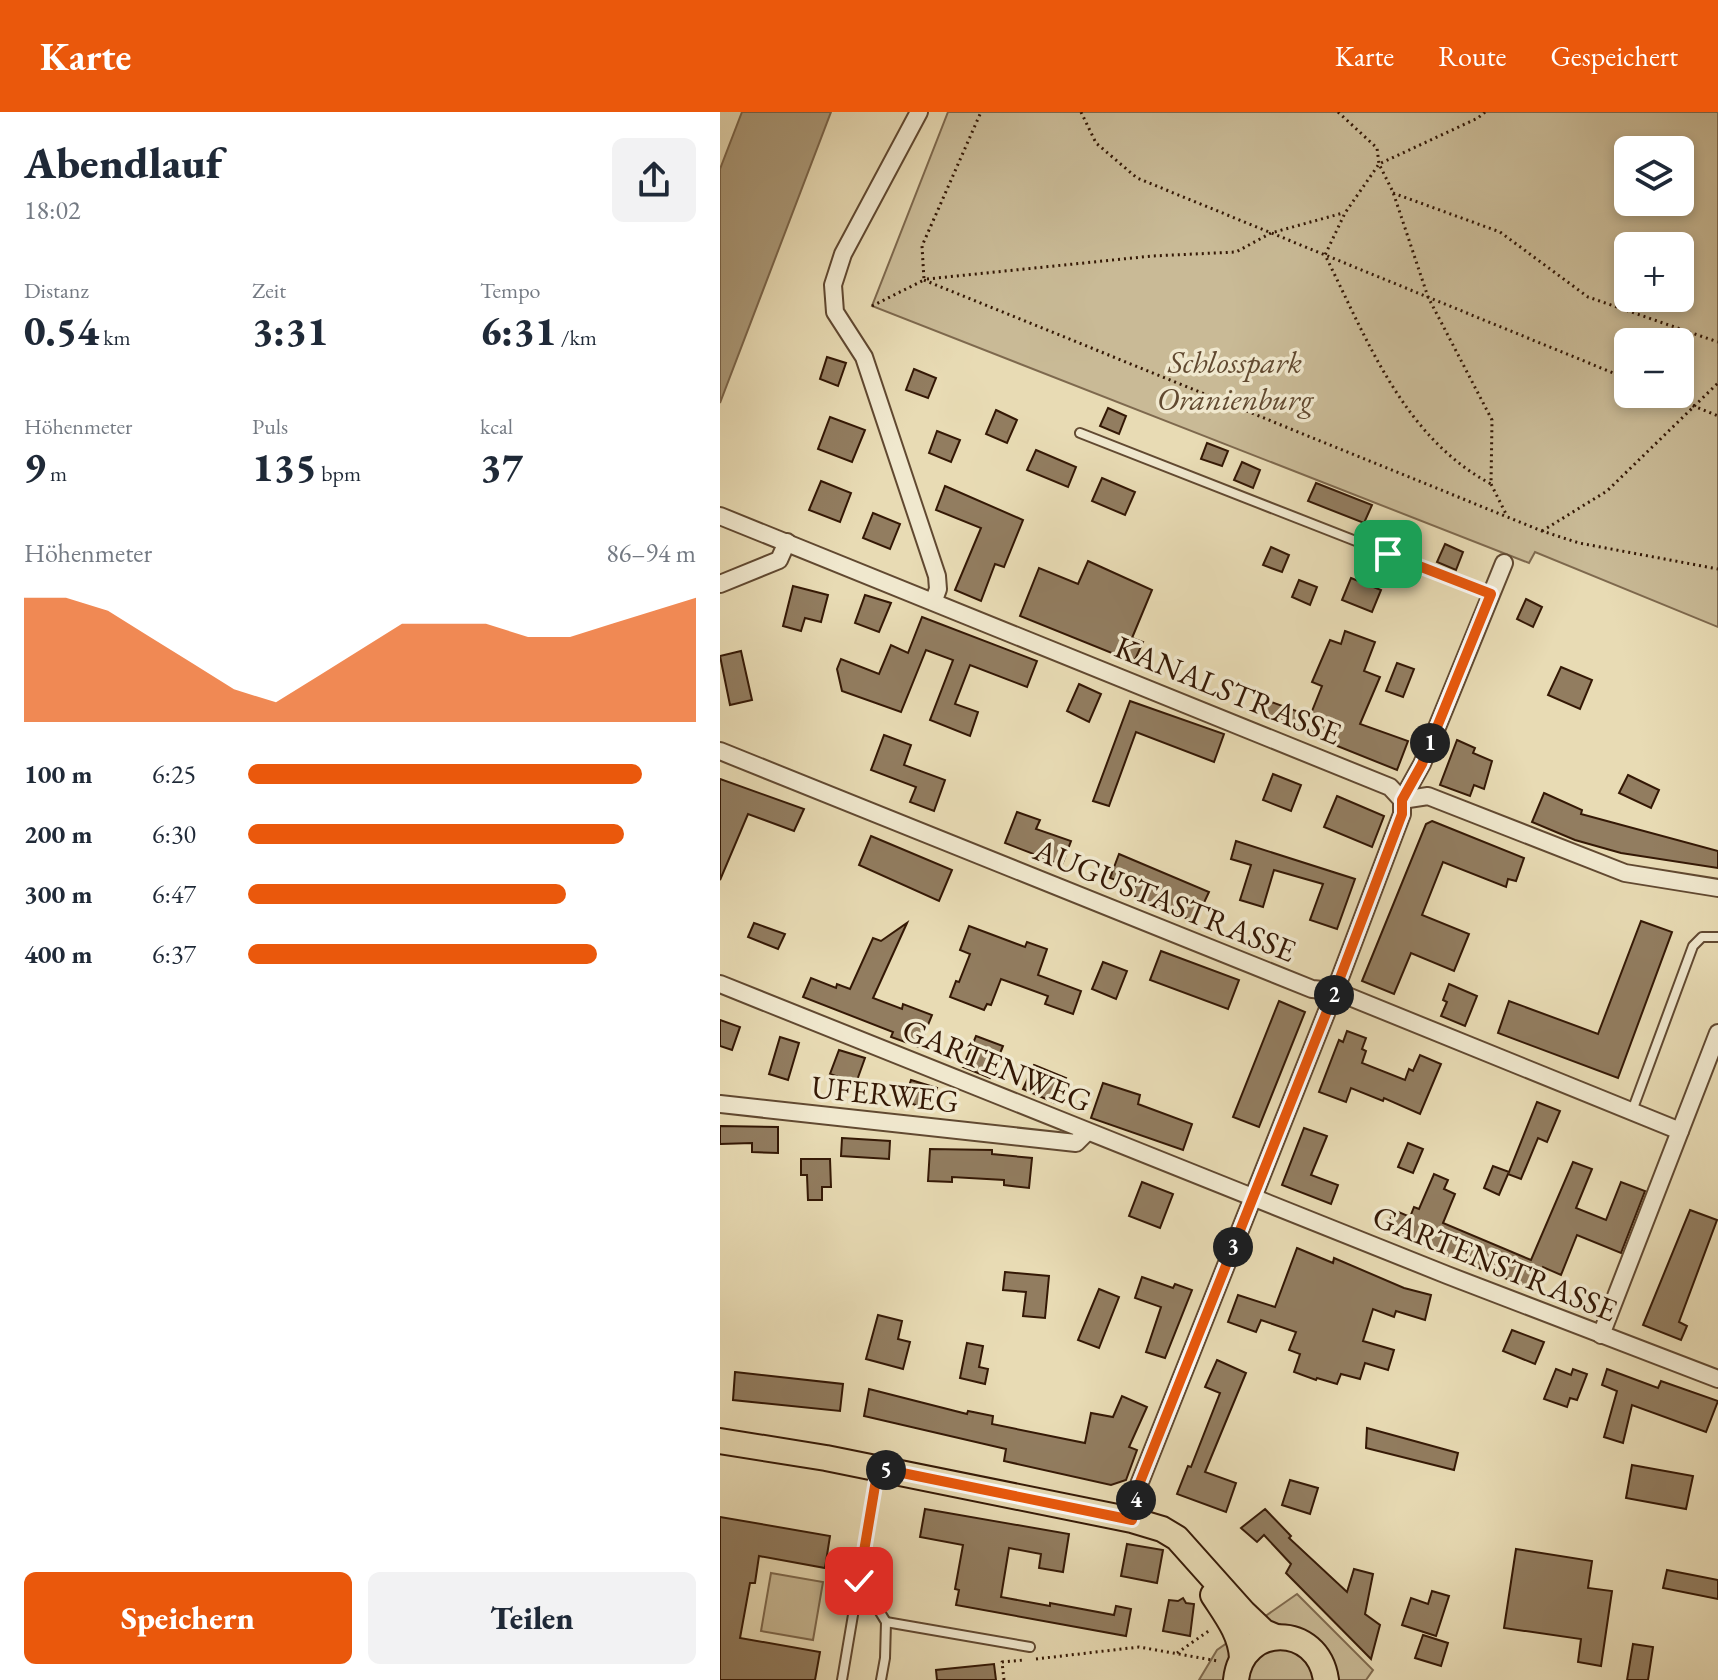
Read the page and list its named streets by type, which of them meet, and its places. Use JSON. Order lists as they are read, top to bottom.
{
  "streets": {
    "street": [
      "KANALSTRASSE",
      "AUGUSTASTRASSE",
      "GARTENWEG",
      "UFERWEG",
      "GARTENSTRASSE"
    ]
  },
  "crossings": [
    ["GARTENWEG", "UFERWEG"],
    ["GARTENWEG", "GARTENSTRASSE"]
  ],
  "parks": ["Schlosspark Oranienburg"],
  "page": {
    "header": "Karte",
    "nav": ["Karte", "Route", "Gespeichert"],
    "heading": ["Abendlauf", "18:02"],
    "map_buttons": ["+", "−"],
    "stats": [
      ["Distanz", "0.54 km"],
      ["Zeit", "3:31"],
      ["Tempo", "6:31 /km"],
      ["Höhenmeter", "9 m"],
      ["Puls", "135 bpm"],
      ["kcal", "37"]
    ],
    "chart": ["Höhenmeter", "86–94 m"],
    "pins": [
      "1",
      "2",
      "3",
      "5",
      "4"
    ],
    "list": [
      {
        "name": "100 m",
        "note": "6:25"
      },
      {
        "name": "200 m",
        "note": "6:30"
      },
      {
        "name": "300 m",
        "note": "6:47"
      },
      {
        "name": "400 m",
        "note": "6:37"
      }
    ],
    "buttons": ["Speichern", "Teilen"]
  }
}
